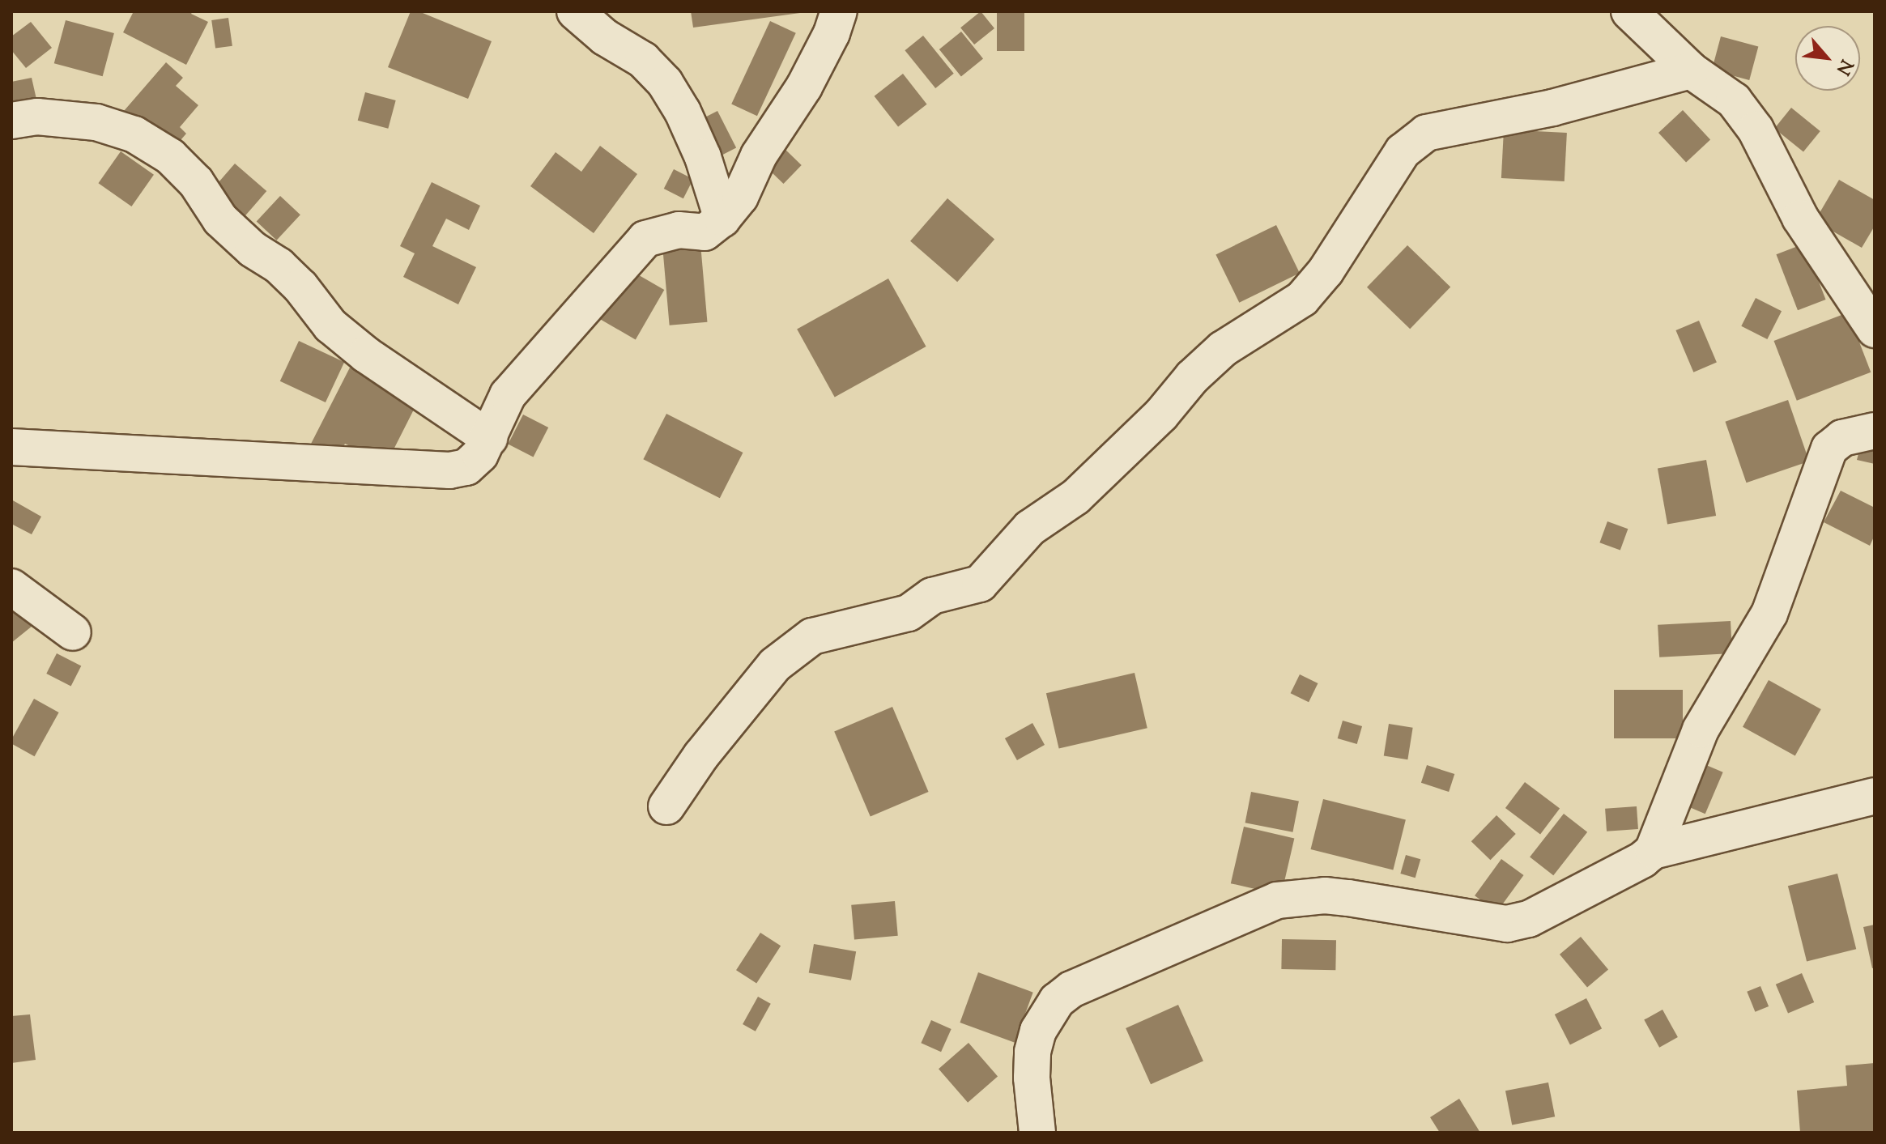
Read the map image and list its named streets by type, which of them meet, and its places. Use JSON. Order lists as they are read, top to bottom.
{
  "north": "bottom right"
}
